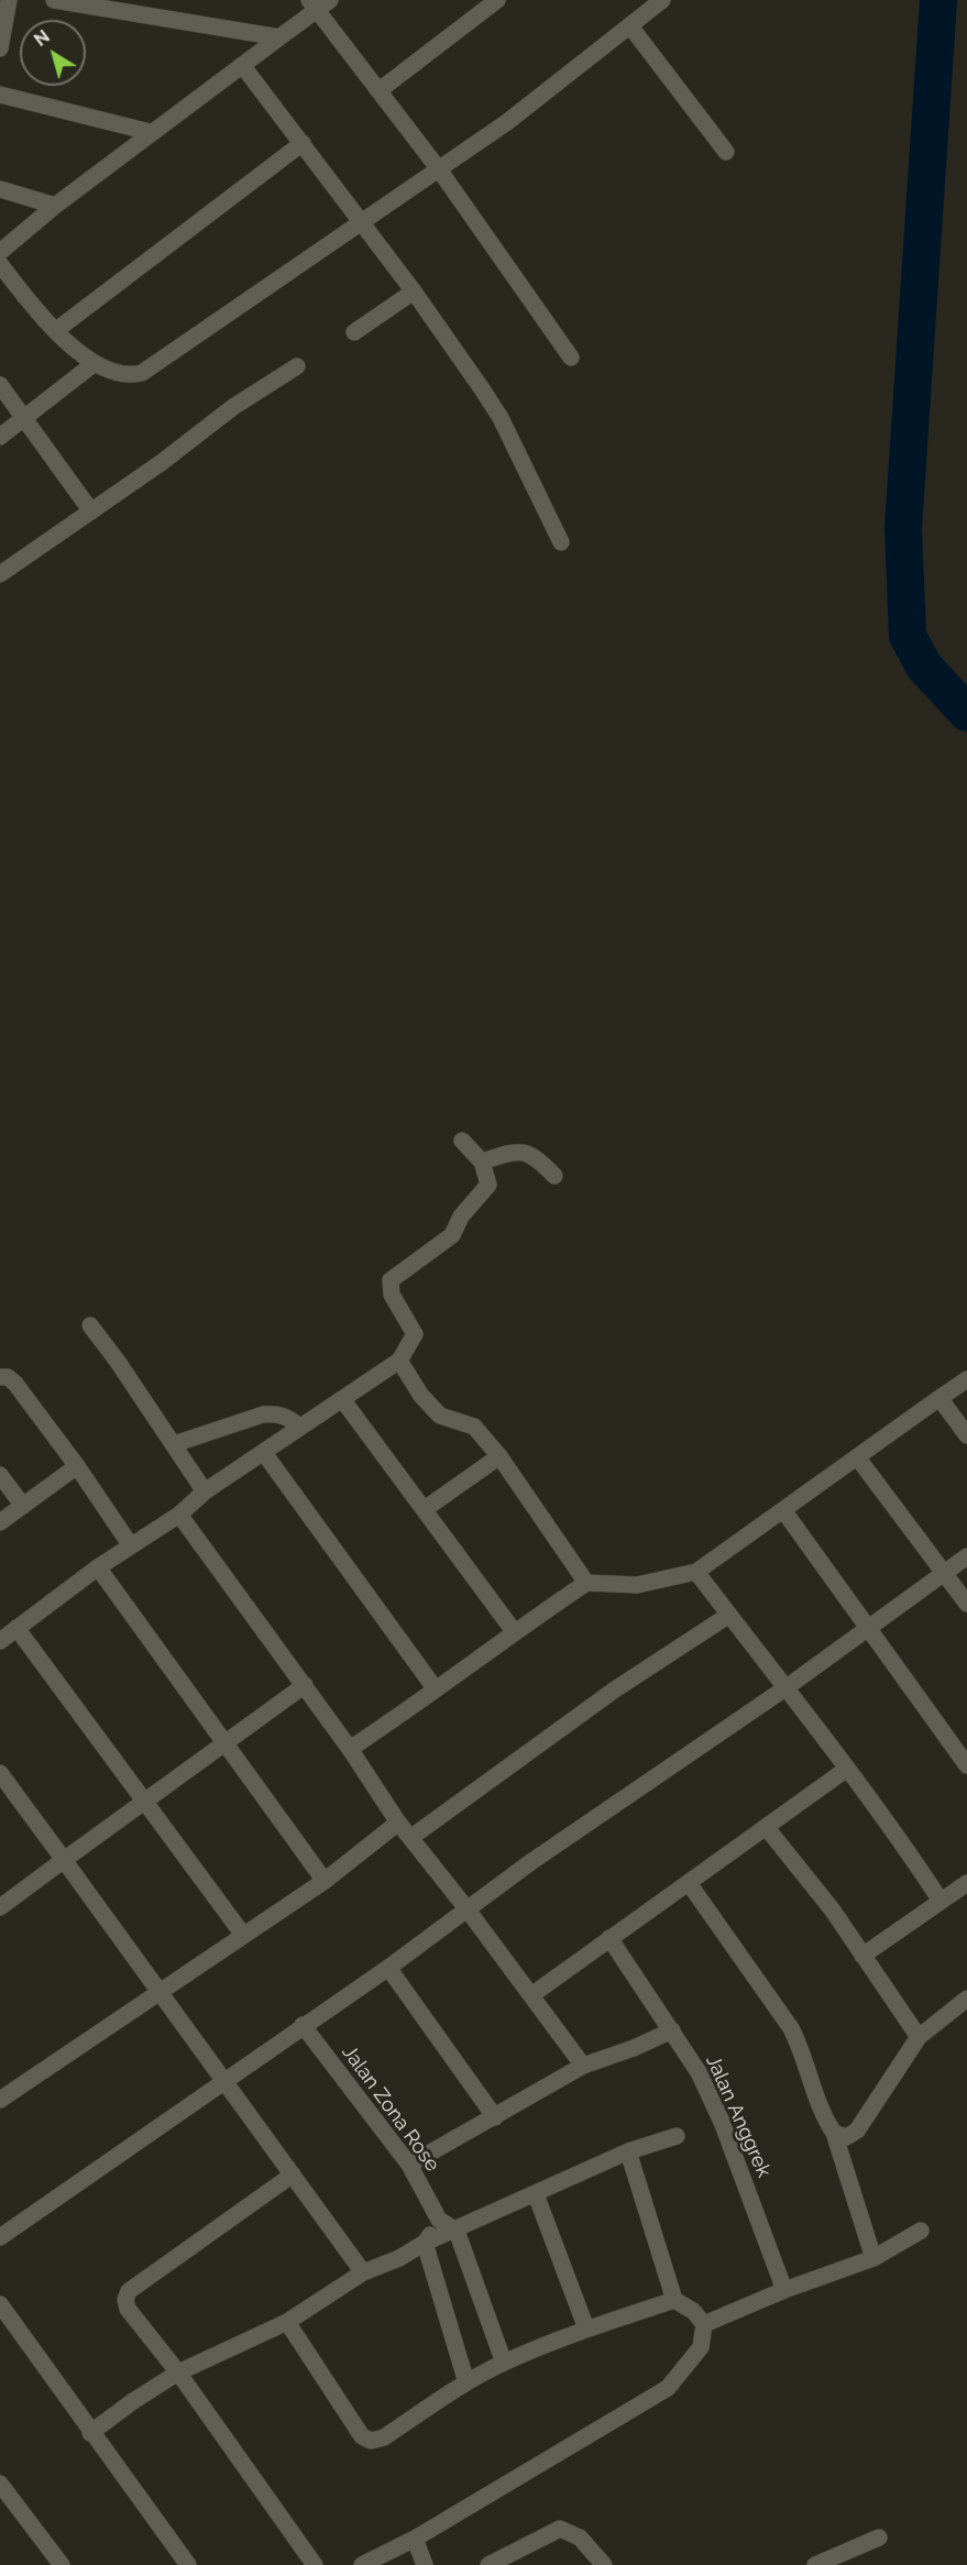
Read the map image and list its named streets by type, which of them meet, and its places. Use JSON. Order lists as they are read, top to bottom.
{
  "streets": {
    "street": ["Jalan Zona Rose", "Jalan Anggrek"]
  },
  "north": "top left"
}
